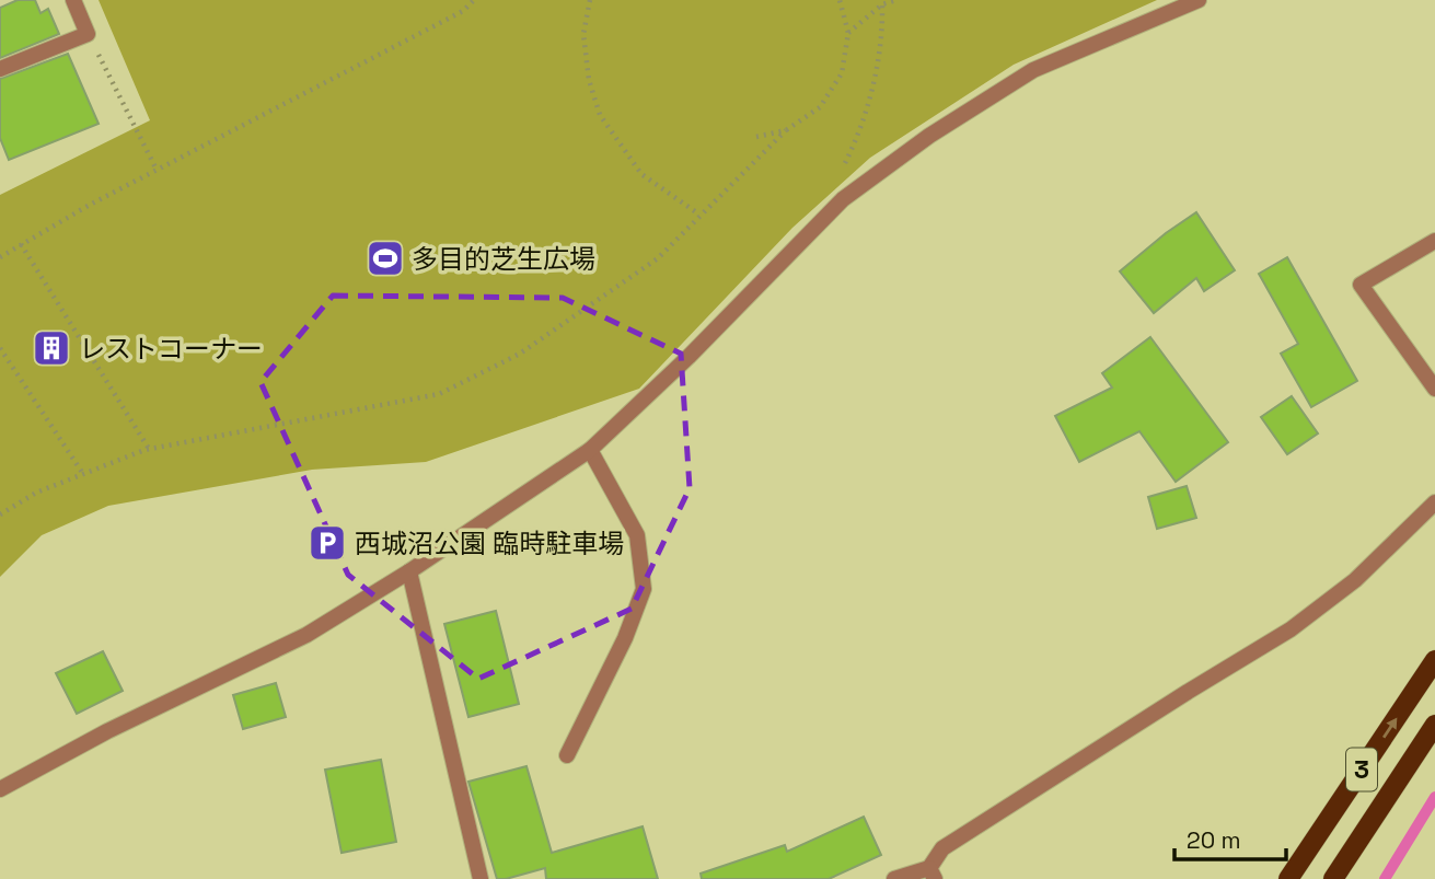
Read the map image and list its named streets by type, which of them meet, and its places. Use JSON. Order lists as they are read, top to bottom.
{
  "streets": {
    "main road": ["3"]
  },
  "places": {
    "sports": ["多目的芝生広場"],
    "building": ["レストコーナー"],
    "parking": ["西城沼公園 臨時駐車場"]
  },
  "scale_bar": "20 m"
}
